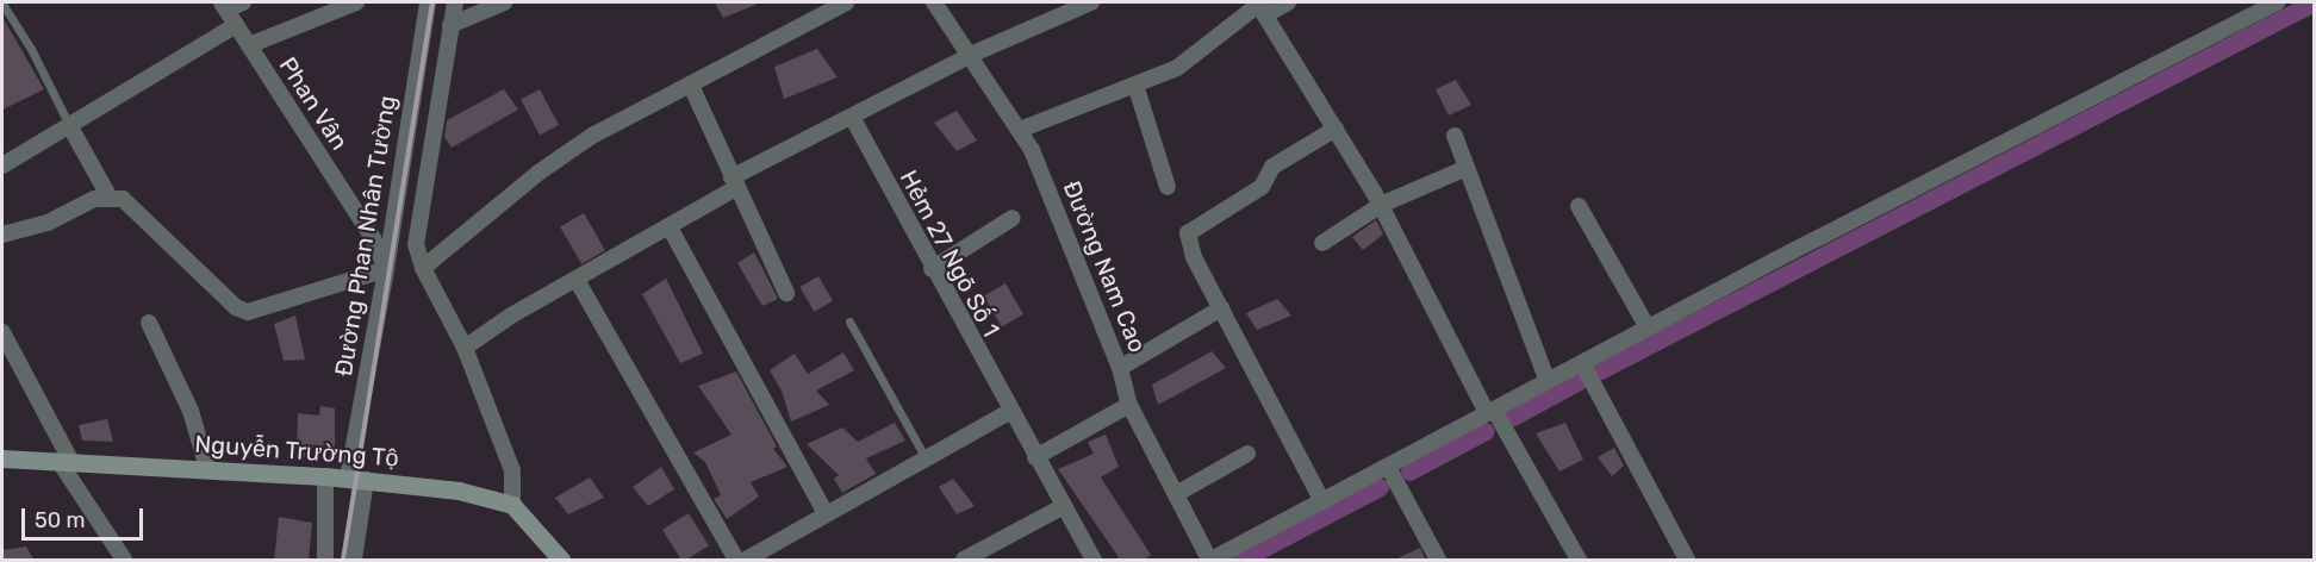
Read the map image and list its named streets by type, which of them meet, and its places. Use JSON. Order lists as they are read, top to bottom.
{
  "streets": {
    "main road": ["Nguyễn Trường Tộ"],
    "street": [
      "Phan Vân",
      "Đường Phan Nhân Tường",
      "Hẻm 27 Ngõ Số 1",
      "Đường Nam Cao"
    ]
  },
  "crossings": [
    ["Phan Vân", "Đường Phan Nhân Tường"],
    ["Đường Phan Nhân Tường", "Nguyễn Trường Tộ"]
  ],
  "scale_bar": "50 m"
}
